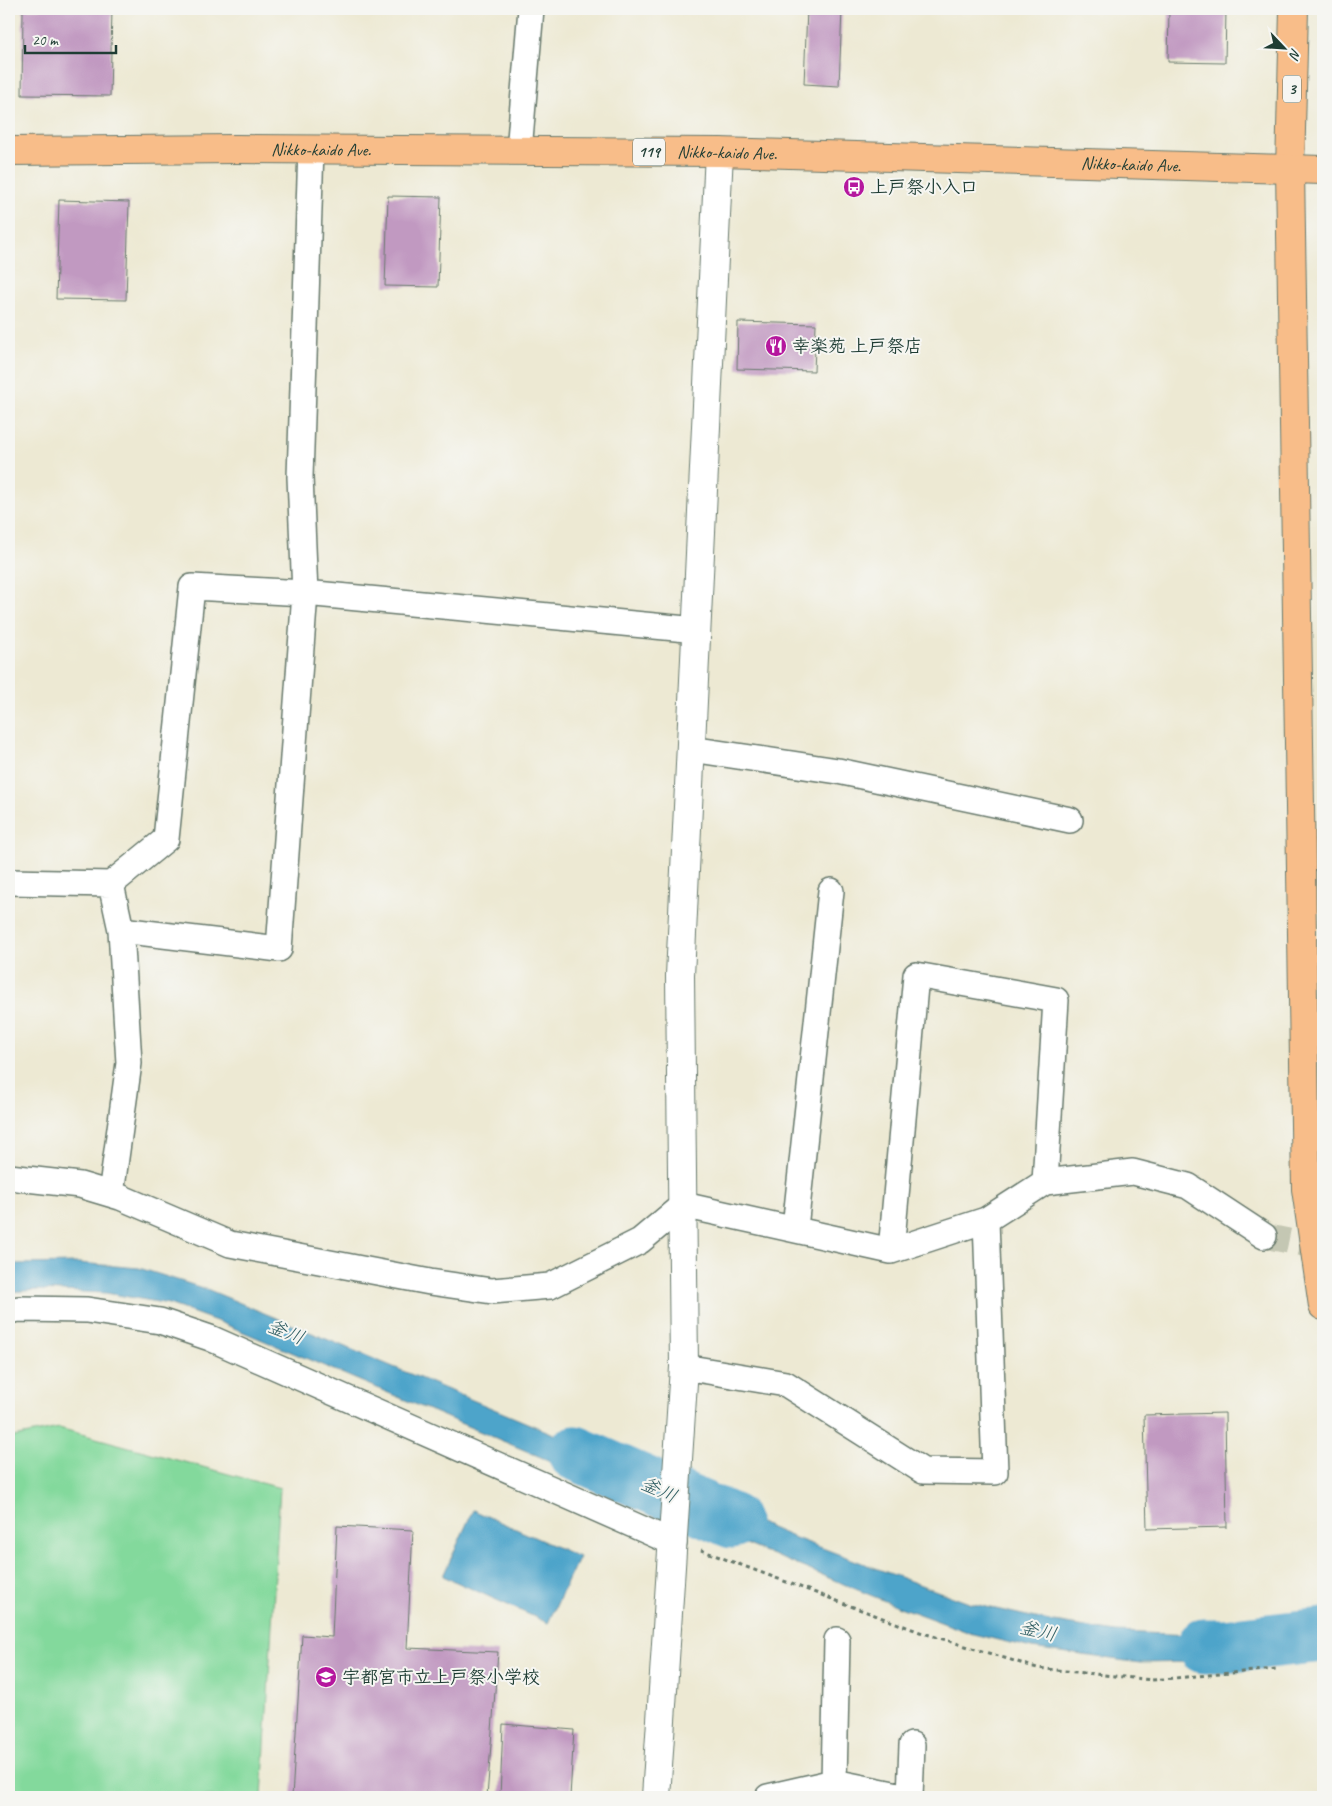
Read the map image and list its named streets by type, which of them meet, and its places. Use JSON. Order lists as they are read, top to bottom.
{
  "streets": {
    "main road": ["3", "Nikko-kaido Ave.", "119"]
  },
  "crossings": [
    ["3", "Nikko-kaido Ave."]
  ],
  "water": ["釜川"],
  "places": {
    "bus stop": ["上戸祭小入口"],
    "restaurant": ["幸楽苑 上戸祭店"],
    "school or university": ["宇都宮市立上戸祭小学校"]
  },
  "scale_bar": "20 m",
  "north": "bottom right"
}
